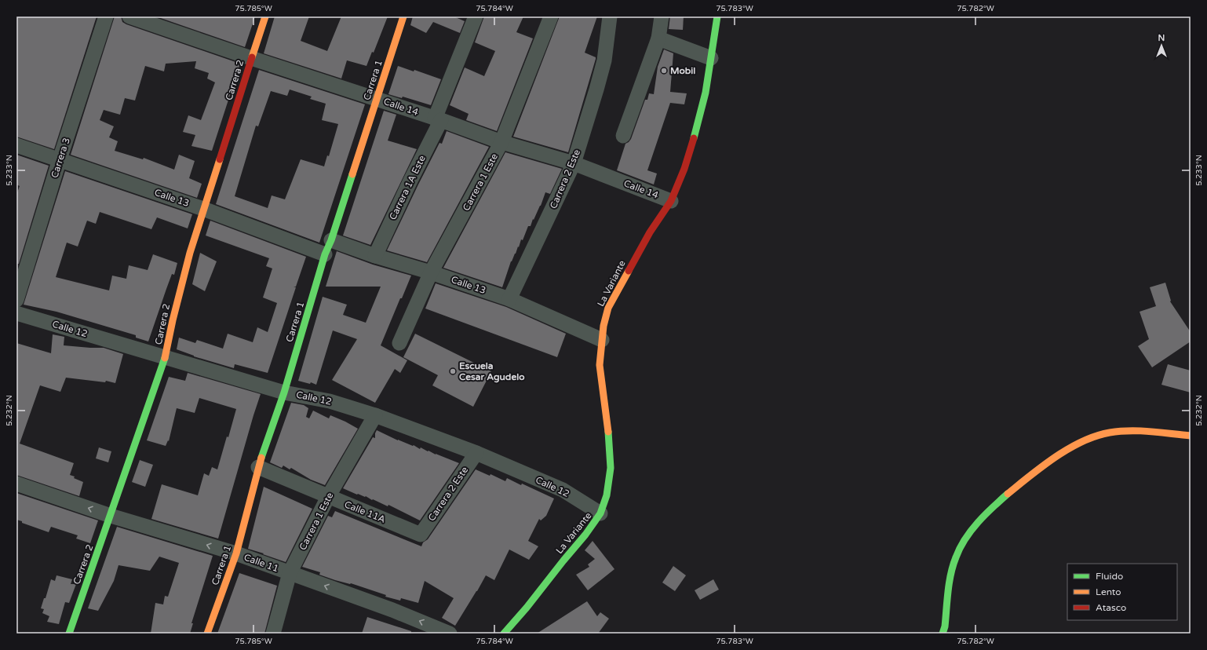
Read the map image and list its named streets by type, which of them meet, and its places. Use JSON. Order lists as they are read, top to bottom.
{
  "streets": {
    "street": [
      "Carrera 2",
      "Carrera 1",
      "Calle 14",
      "Carrera 3",
      "Carrera 2 Este",
      "Carrera 1 Este",
      "Carrera 1A Este",
      "Calle 13",
      "La Variante",
      "Calle 12",
      "Calle 11A",
      "Calle 11"
    ]
  },
  "crossings": [
    ["Carrera 2", "Calle 14"],
    ["Carrera 2", "Calle 13"],
    ["Carrera 2", "Calle 12"],
    ["Carrera 2", "Calle 11"],
    ["Carrera 1", "Calle 14"],
    ["Carrera 1", "Calle 13"],
    ["Carrera 1", "Calle 12"],
    ["Carrera 1", "Calle 11A"],
    ["Carrera 1", "Calle 11"],
    ["Calle 14", "Carrera 2 Este"],
    ["Calle 14", "Carrera 1 Este"],
    ["Calle 14", "Carrera 1A Este"],
    ["Calle 14", "La Variante"],
    ["Carrera 3", "Calle 13"],
    ["Carrera 2 Este", "Calle 13"],
    ["Carrera 2 Este", "Calle 12"],
    ["Carrera 2 Este", "Calle 11A"],
    ["Carrera 1 Este", "Calle 13"],
    ["Carrera 1 Este", "Calle 12"],
    ["Carrera 1 Este", "Calle 11A"],
    ["Carrera 1 Este", "Calle 11"],
    ["Carrera 1A Este", "Calle 13"],
    ["Calle 13", "La Variante"],
    ["La Variante", "Calle 12"]
  ],
  "one_way": ["Calle 11"],
  "places": ["Mobil", "Escuela Cesar Agudelo"],
  "legend": ["Fluido", "Lento", "Atasco"],
  "north": "top",
  "coordinates": [
    "75.785°W",
    "75.784°W",
    "75.783°W",
    "75.782°W",
    "5.233°N",
    "5.232°N"
  ]
}
